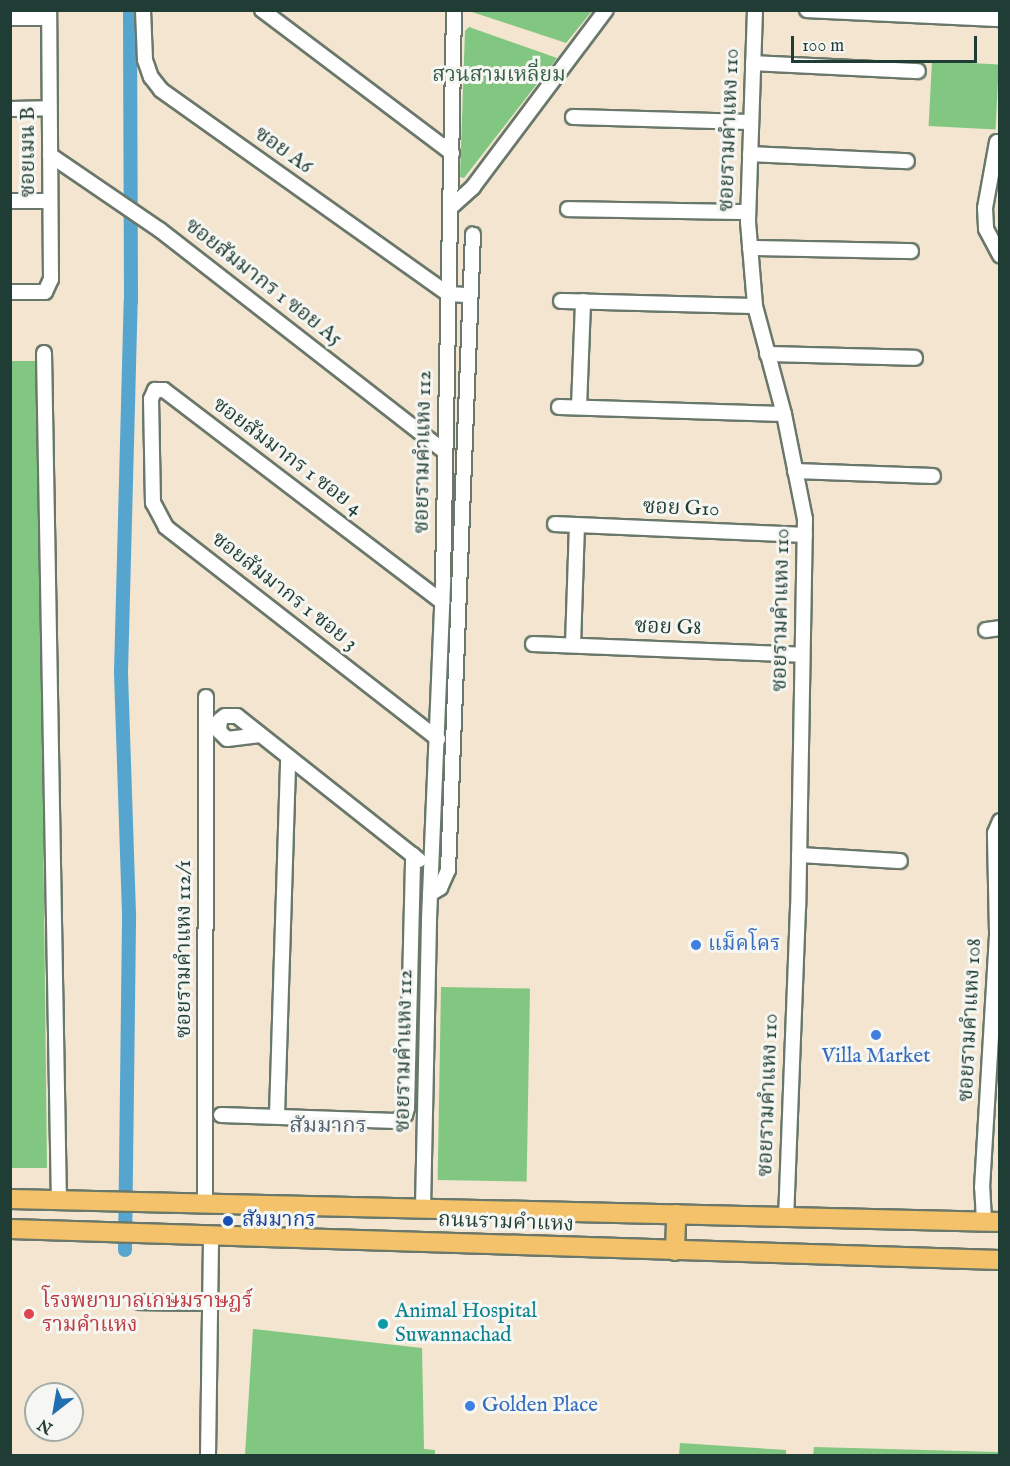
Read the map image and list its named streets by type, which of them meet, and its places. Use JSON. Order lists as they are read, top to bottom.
{
  "streets": {
    "main road": ["ถนนรามคำแหง"],
    "street": [
      "ซอยรามคำแหง 110",
      "ซอย A6",
      "ซอยเมน B",
      "ซอยสัมมากร 1 ซอย A5",
      "ซอยรามคำแหง 112",
      "ซอยสัมมากร 1 ซอย 4",
      "ซอย G10",
      "ซอยสัมมากร 1 ซอย 3",
      "ซอย G8",
      "ซอยรามคำแหง 112/1",
      "ซอยรามคำแหง 108"
    ]
  },
  "crossings": [
    ["ซอยรามคำแหง 110", "ซอย G10"],
    ["ซอยรามคำแหง 110", "ซอย G8"],
    ["ซอยรามคำแหง 110", "ถนนรามคำแหง"],
    ["ซอย A6", "ซอยรามคำแหง 112"],
    ["ซอยเมน B", "ซอยสัมมากร 1 ซอย A5"],
    ["ซอยสัมมากร 1 ซอย A5", "ซอยรามคำแหง 112"],
    ["ซอยรามคำแหง 112", "ซอยสัมมากร 1 ซอย 4"],
    ["ซอยรามคำแหง 112", "ซอยสัมมากร 1 ซอย 3"],
    ["ซอยรามคำแหง 112", "ถนนรามคำแหง"],
    ["ซอยสัมมากร 1 ซอย 4", "ซอยสัมมากร 1 ซอย 3"],
    ["ซอยรามคำแหง 112/1", "ถนนรามคำแหง"],
    ["ซอยรามคำแหง 108", "ถนนรามคำแหง"]
  ],
  "districts": ["สัมมากร"],
  "parks": ["สวนสามเหลี่ยม"],
  "places": [
    "แม็คโคร",
    "Villa Market",
    "สัมมากร",
    "โรงพยาบาลเกษมราษฎร์ รามคำแหง",
    "Animal Hospital Suwannachad",
    "Golden Place"
  ],
  "scale_bar": "100 m",
  "north": "bottom left"
}
